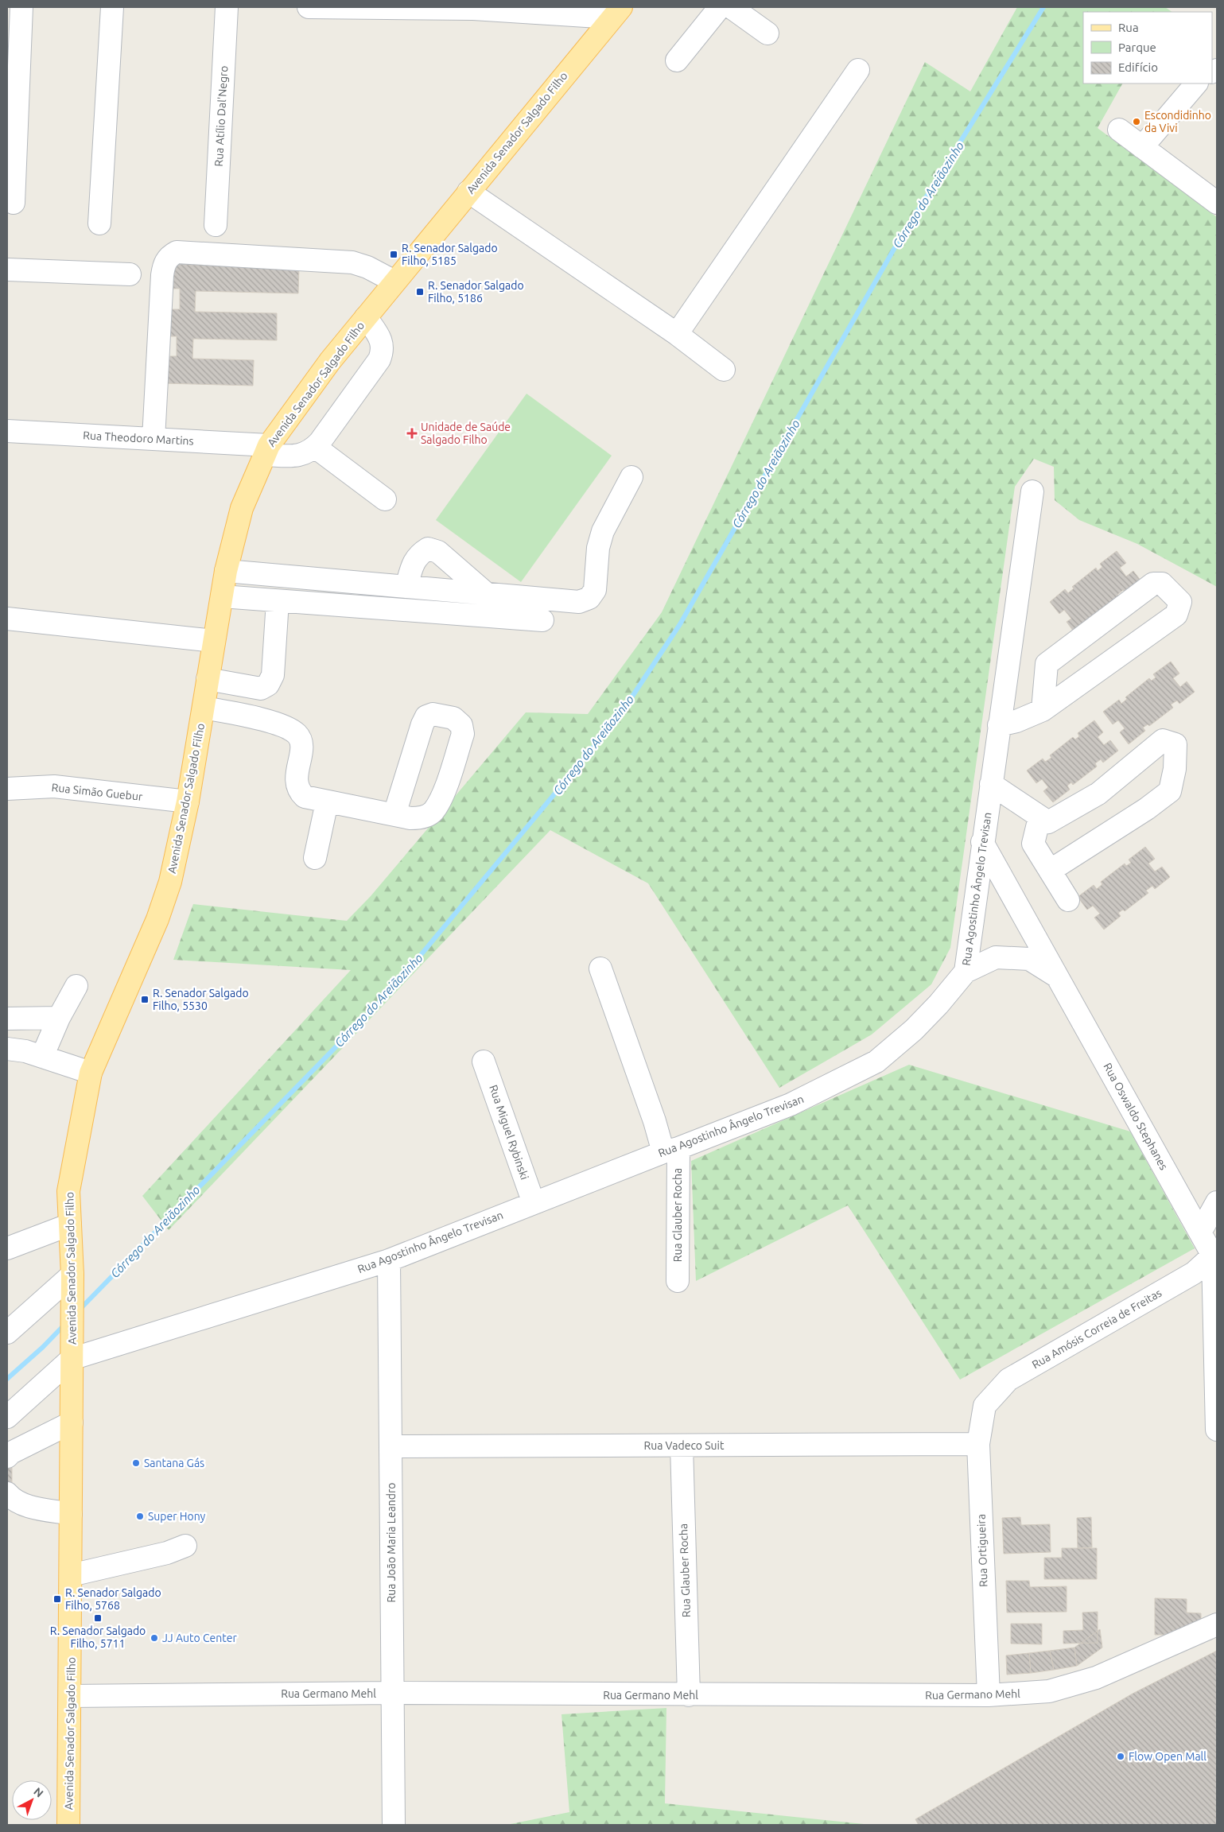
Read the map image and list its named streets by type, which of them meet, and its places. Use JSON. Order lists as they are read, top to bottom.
{
  "streets": {
    "main road": ["Avenida Senador Salgado Filho"],
    "street": [
      "Rua Atílio Dal'Negro",
      "Rua Theodoro Martins",
      "Rua Simão Guebur",
      "Rua Agostinho Ângelo Trevisan",
      "Rua Oswaldo Stephanes",
      "Rua Miguel Rybinski",
      "Rua Glauber Rocha",
      "Rua Amósis Correia de Freitas",
      "Rua Vadeco Suit",
      "Rua João Maria Leandro",
      "Rua Ortigueira",
      "Rua Germano Mehl"
    ]
  },
  "crossings": [
    ["Avenida Senador Salgado Filho", "Rua Theodoro Martins"],
    ["Avenida Senador Salgado Filho", "Rua Simão Guebur"],
    ["Avenida Senador Salgado Filho", "Rua Agostinho Ângelo Trevisan"],
    ["Avenida Senador Salgado Filho", "Rua Germano Mehl"],
    ["Rua Agostinho Ângelo Trevisan", "Rua Oswaldo Stephanes"],
    ["Rua Agostinho Ângelo Trevisan", "Rua Miguel Rybinski"],
    ["Rua Agostinho Ângelo Trevisan", "Rua Glauber Rocha"],
    ["Rua Agostinho Ângelo Trevisan", "Rua João Maria Leandro"],
    ["Rua Oswaldo Stephanes", "Rua Amósis Correia de Freitas"],
    ["Rua Glauber Rocha", "Rua Vadeco Suit"],
    ["Rua Glauber Rocha", "Rua Germano Mehl"],
    ["Rua Amósis Correia de Freitas", "Rua Ortigueira"],
    ["Rua Vadeco Suit", "Rua João Maria Leandro"],
    ["Rua Vadeco Suit", "Rua Ortigueira"],
    ["Rua João Maria Leandro", "Rua Germano Mehl"],
    ["Rua Ortigueira", "Rua Germano Mehl"]
  ],
  "water": ["Córrego do Areiãozinho"],
  "places": {
    "other": [
      "Escondidinho da Vivi",
      "Santana Gás",
      "Super Hony",
      "JJ Auto Center",
      "Flow Open Mall"
    ],
    "transit": [
      "R. Senador Salgado Filho, 5185",
      "R. Senador Salgado Filho, 5186",
      "R. Senador Salgado Filho, 5530",
      "R. Senador Salgado Filho, 5768",
      "R. Senador Salgado Filho, 5711"
    ],
    "health": ["Unidade de Saúde Salgado Filho"]
  },
  "legend": ["Rua", "Parque", "Edifício"],
  "north": "top right"
}
